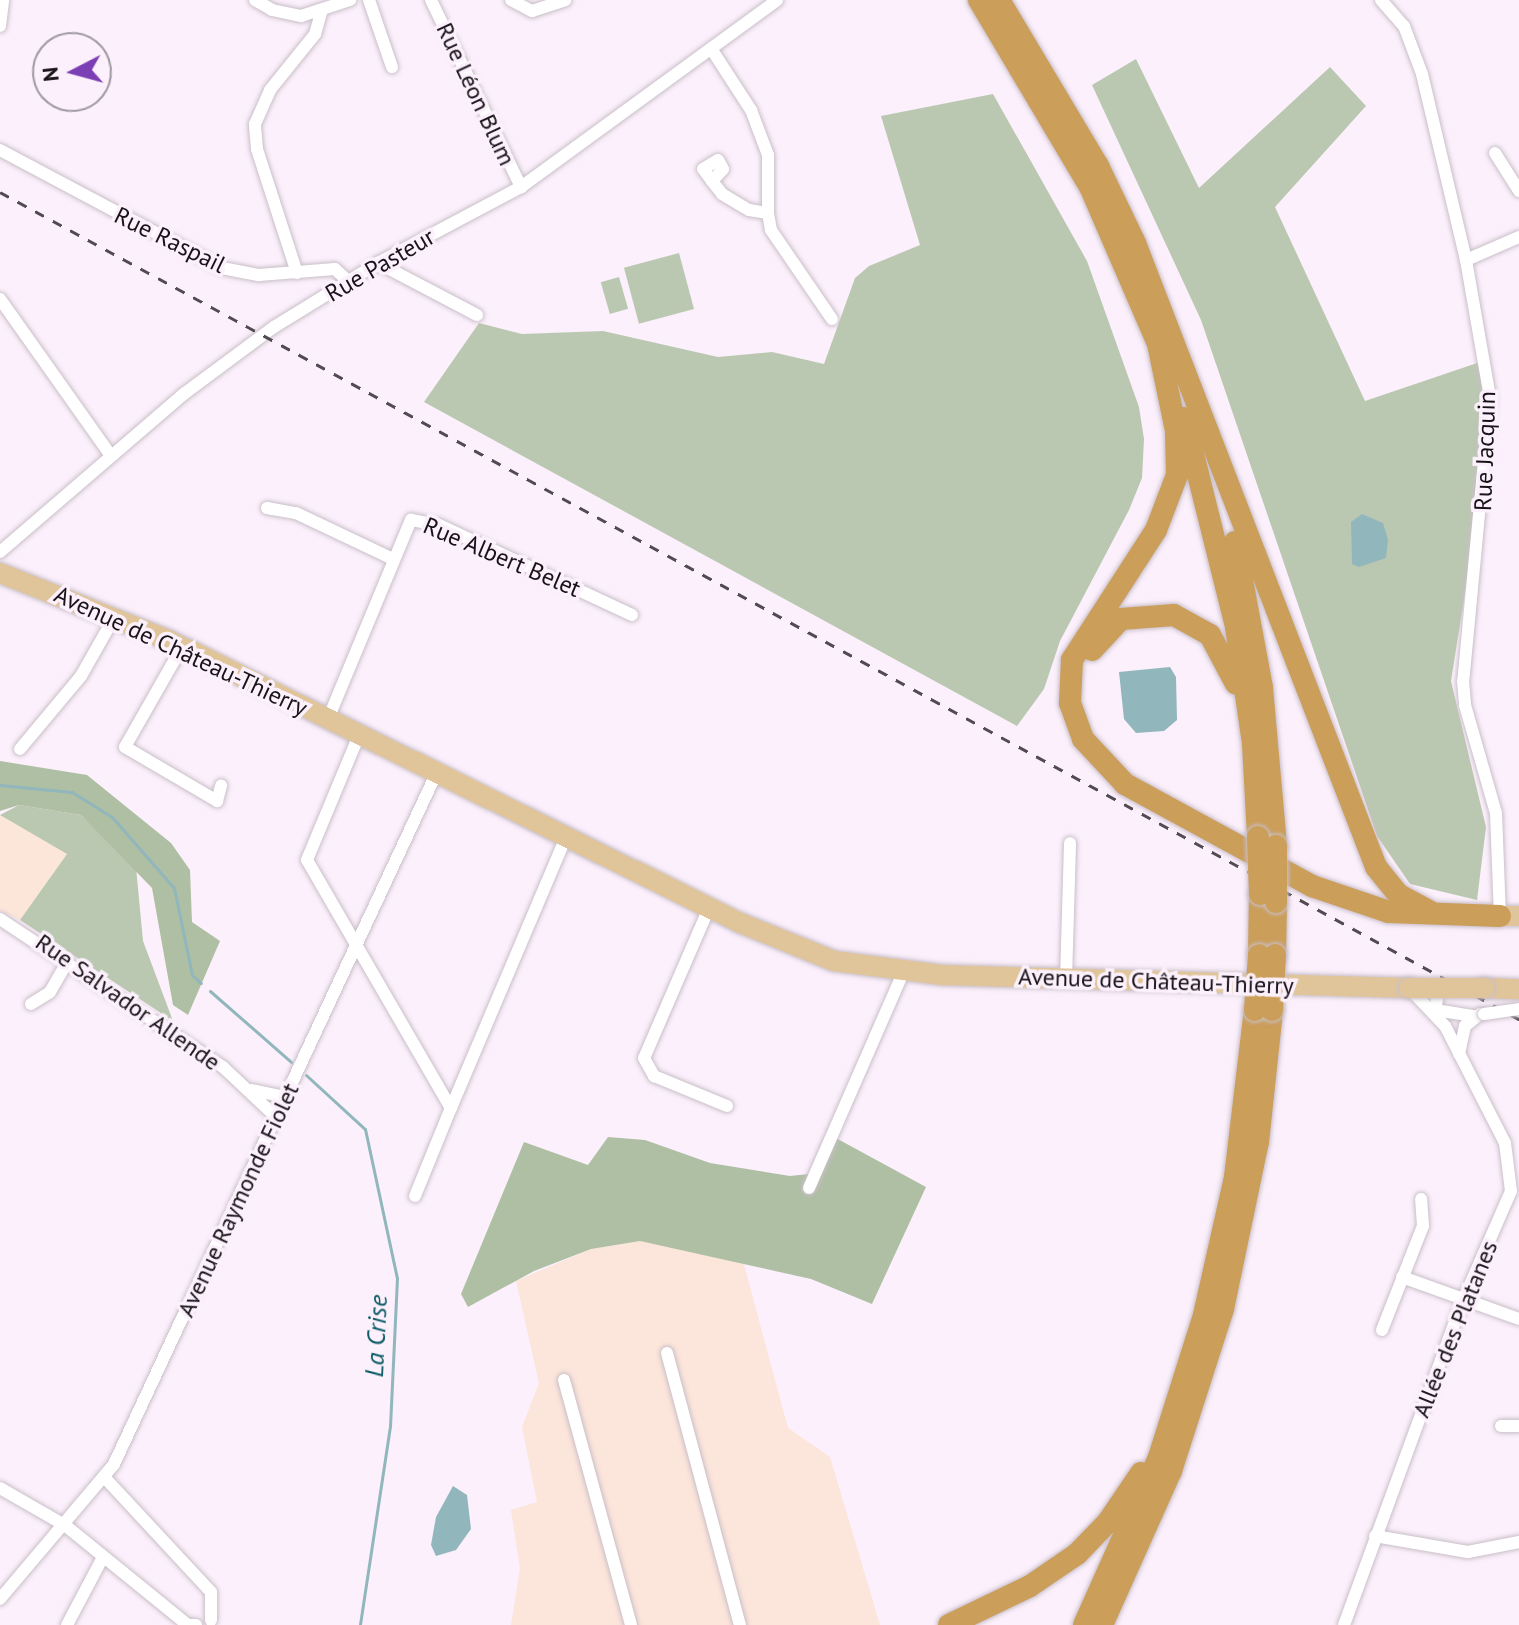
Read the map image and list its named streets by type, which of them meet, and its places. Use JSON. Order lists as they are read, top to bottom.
{
  "streets": {
    "main road": ["Avenue de Château-Thierry"],
    "street": [
      "Rue Léon Blum",
      "Rue Raspail",
      "Rue Pasteur",
      "Rue Jacquin",
      "Rue Albert Belet",
      "Rue Salvador Allende",
      "Avenue Raymonde Fiolet",
      "Allée des Platanes"
    ]
  },
  "crossings": [
    ["Rue Léon Blum", "Rue Pasteur"],
    ["Rue Raspail", "Rue Pasteur"],
    ["Rue Albert Belet", "Avenue de Château-Thierry"],
    ["Avenue de Château-Thierry", "Avenue Raymonde Fiolet"],
    ["Rue Salvador Allende", "Avenue Raymonde Fiolet"]
  ],
  "water": ["La Crise"],
  "north": "left"
}
